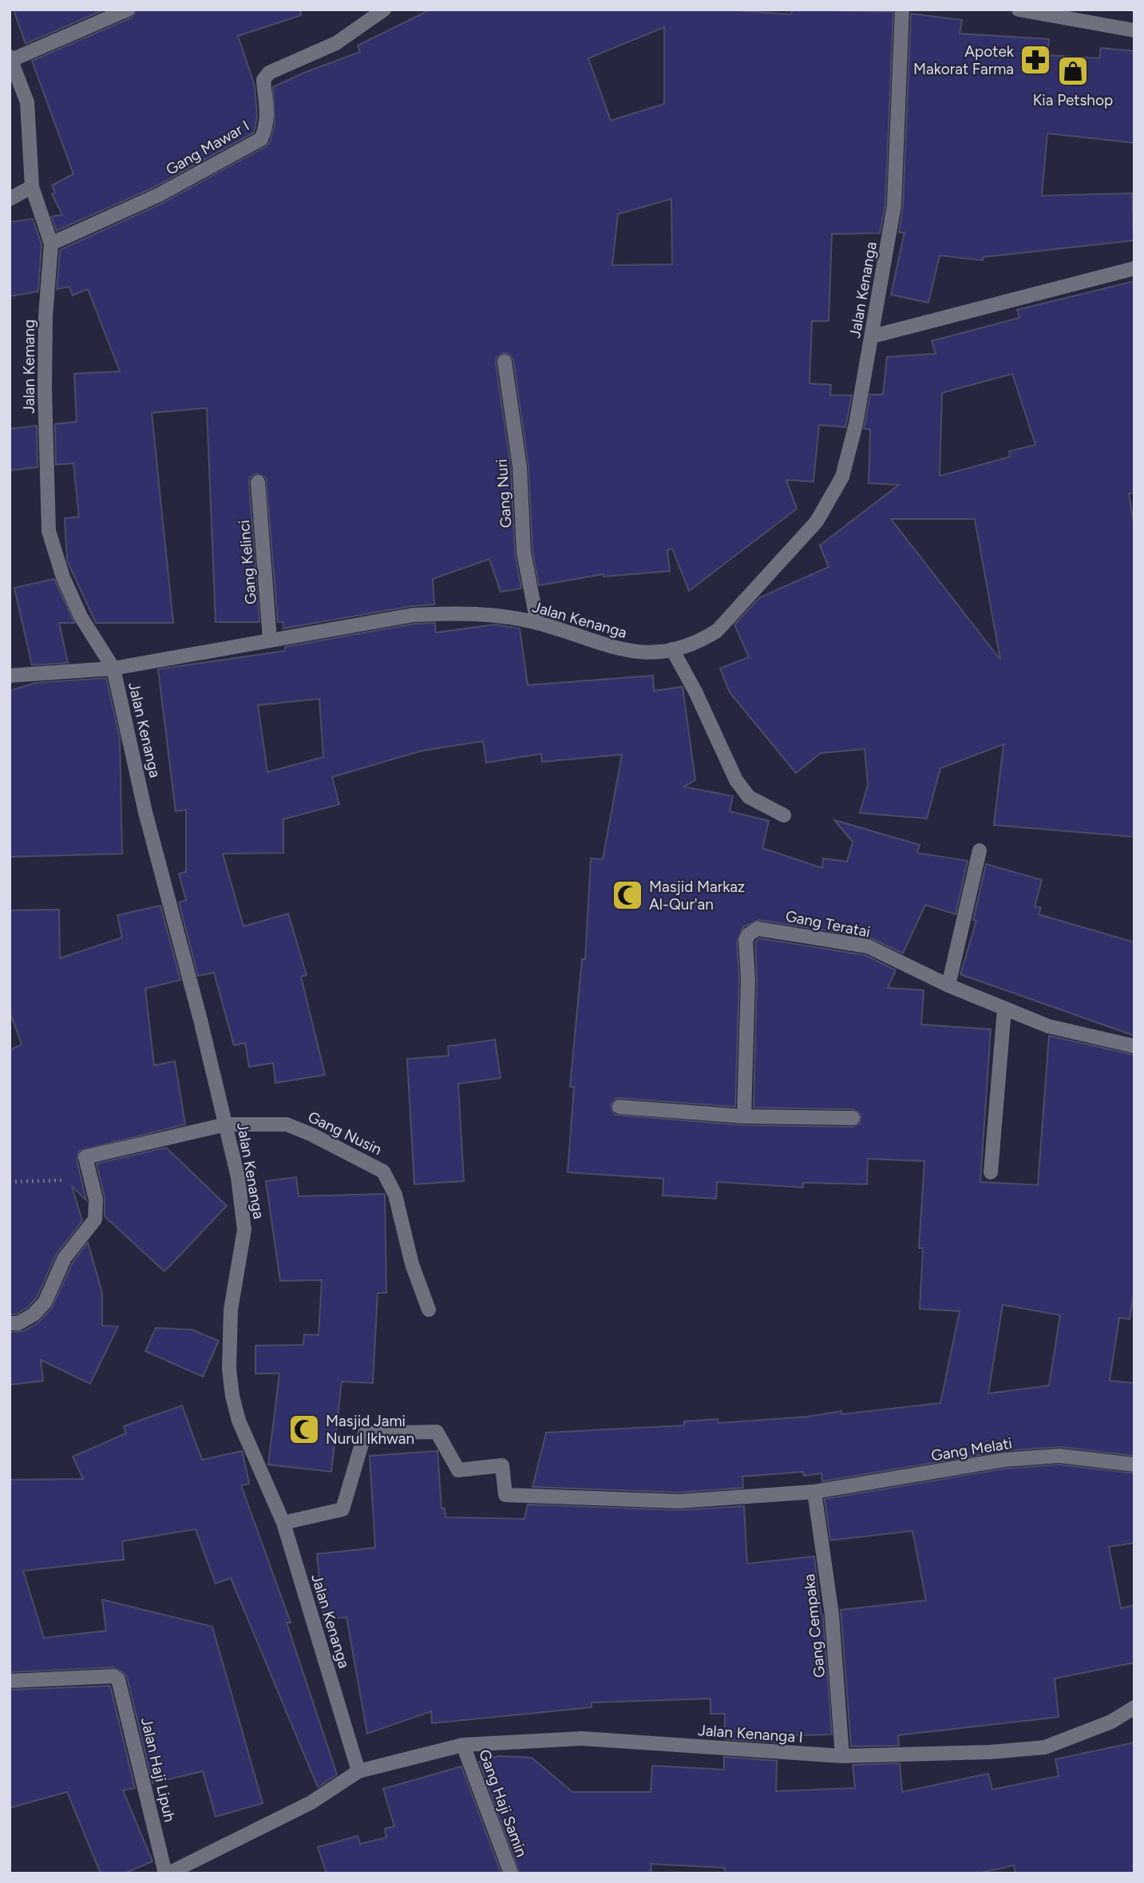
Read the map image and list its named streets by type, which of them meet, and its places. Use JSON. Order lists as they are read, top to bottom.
{
  "streets": {
    "street": [
      "Gang Mawar I",
      "Jalan Kenanga",
      "Jalan Kemang",
      "Gang Nuri",
      "Gang Kelinci",
      "Gang Teratai",
      "Gang Nusin",
      "Gang Melati",
      "Gang Cempaka",
      "Jalan Kenanga I",
      "Jalan Haji Lipuh",
      "Gang Haji Samin"
    ]
  },
  "crossings": [
    ["Gang Mawar I", "Jalan Kemang"],
    ["Jalan Kenanga", "Jalan Kemang"],
    ["Jalan Kenanga", "Gang Nuri"],
    ["Jalan Kenanga", "Gang Kelinci"],
    ["Jalan Kenanga", "Gang Nusin"],
    ["Jalan Kenanga", "Gang Melati"],
    ["Jalan Kenanga", "Jalan Kenanga I"],
    ["Gang Melati", "Gang Cempaka"],
    ["Gang Cempaka", "Jalan Kenanga I"],
    ["Jalan Kenanga I", "Gang Haji Samin"]
  ],
  "places": {
    "pharmacy": ["Apotek Makorat Farma"],
    "shop": ["Kia Petshop"],
    "mosque": ["Masjid Markaz Al-Qur'an", "Masjid Jami Nurul Ikhwan"]
  }
}
